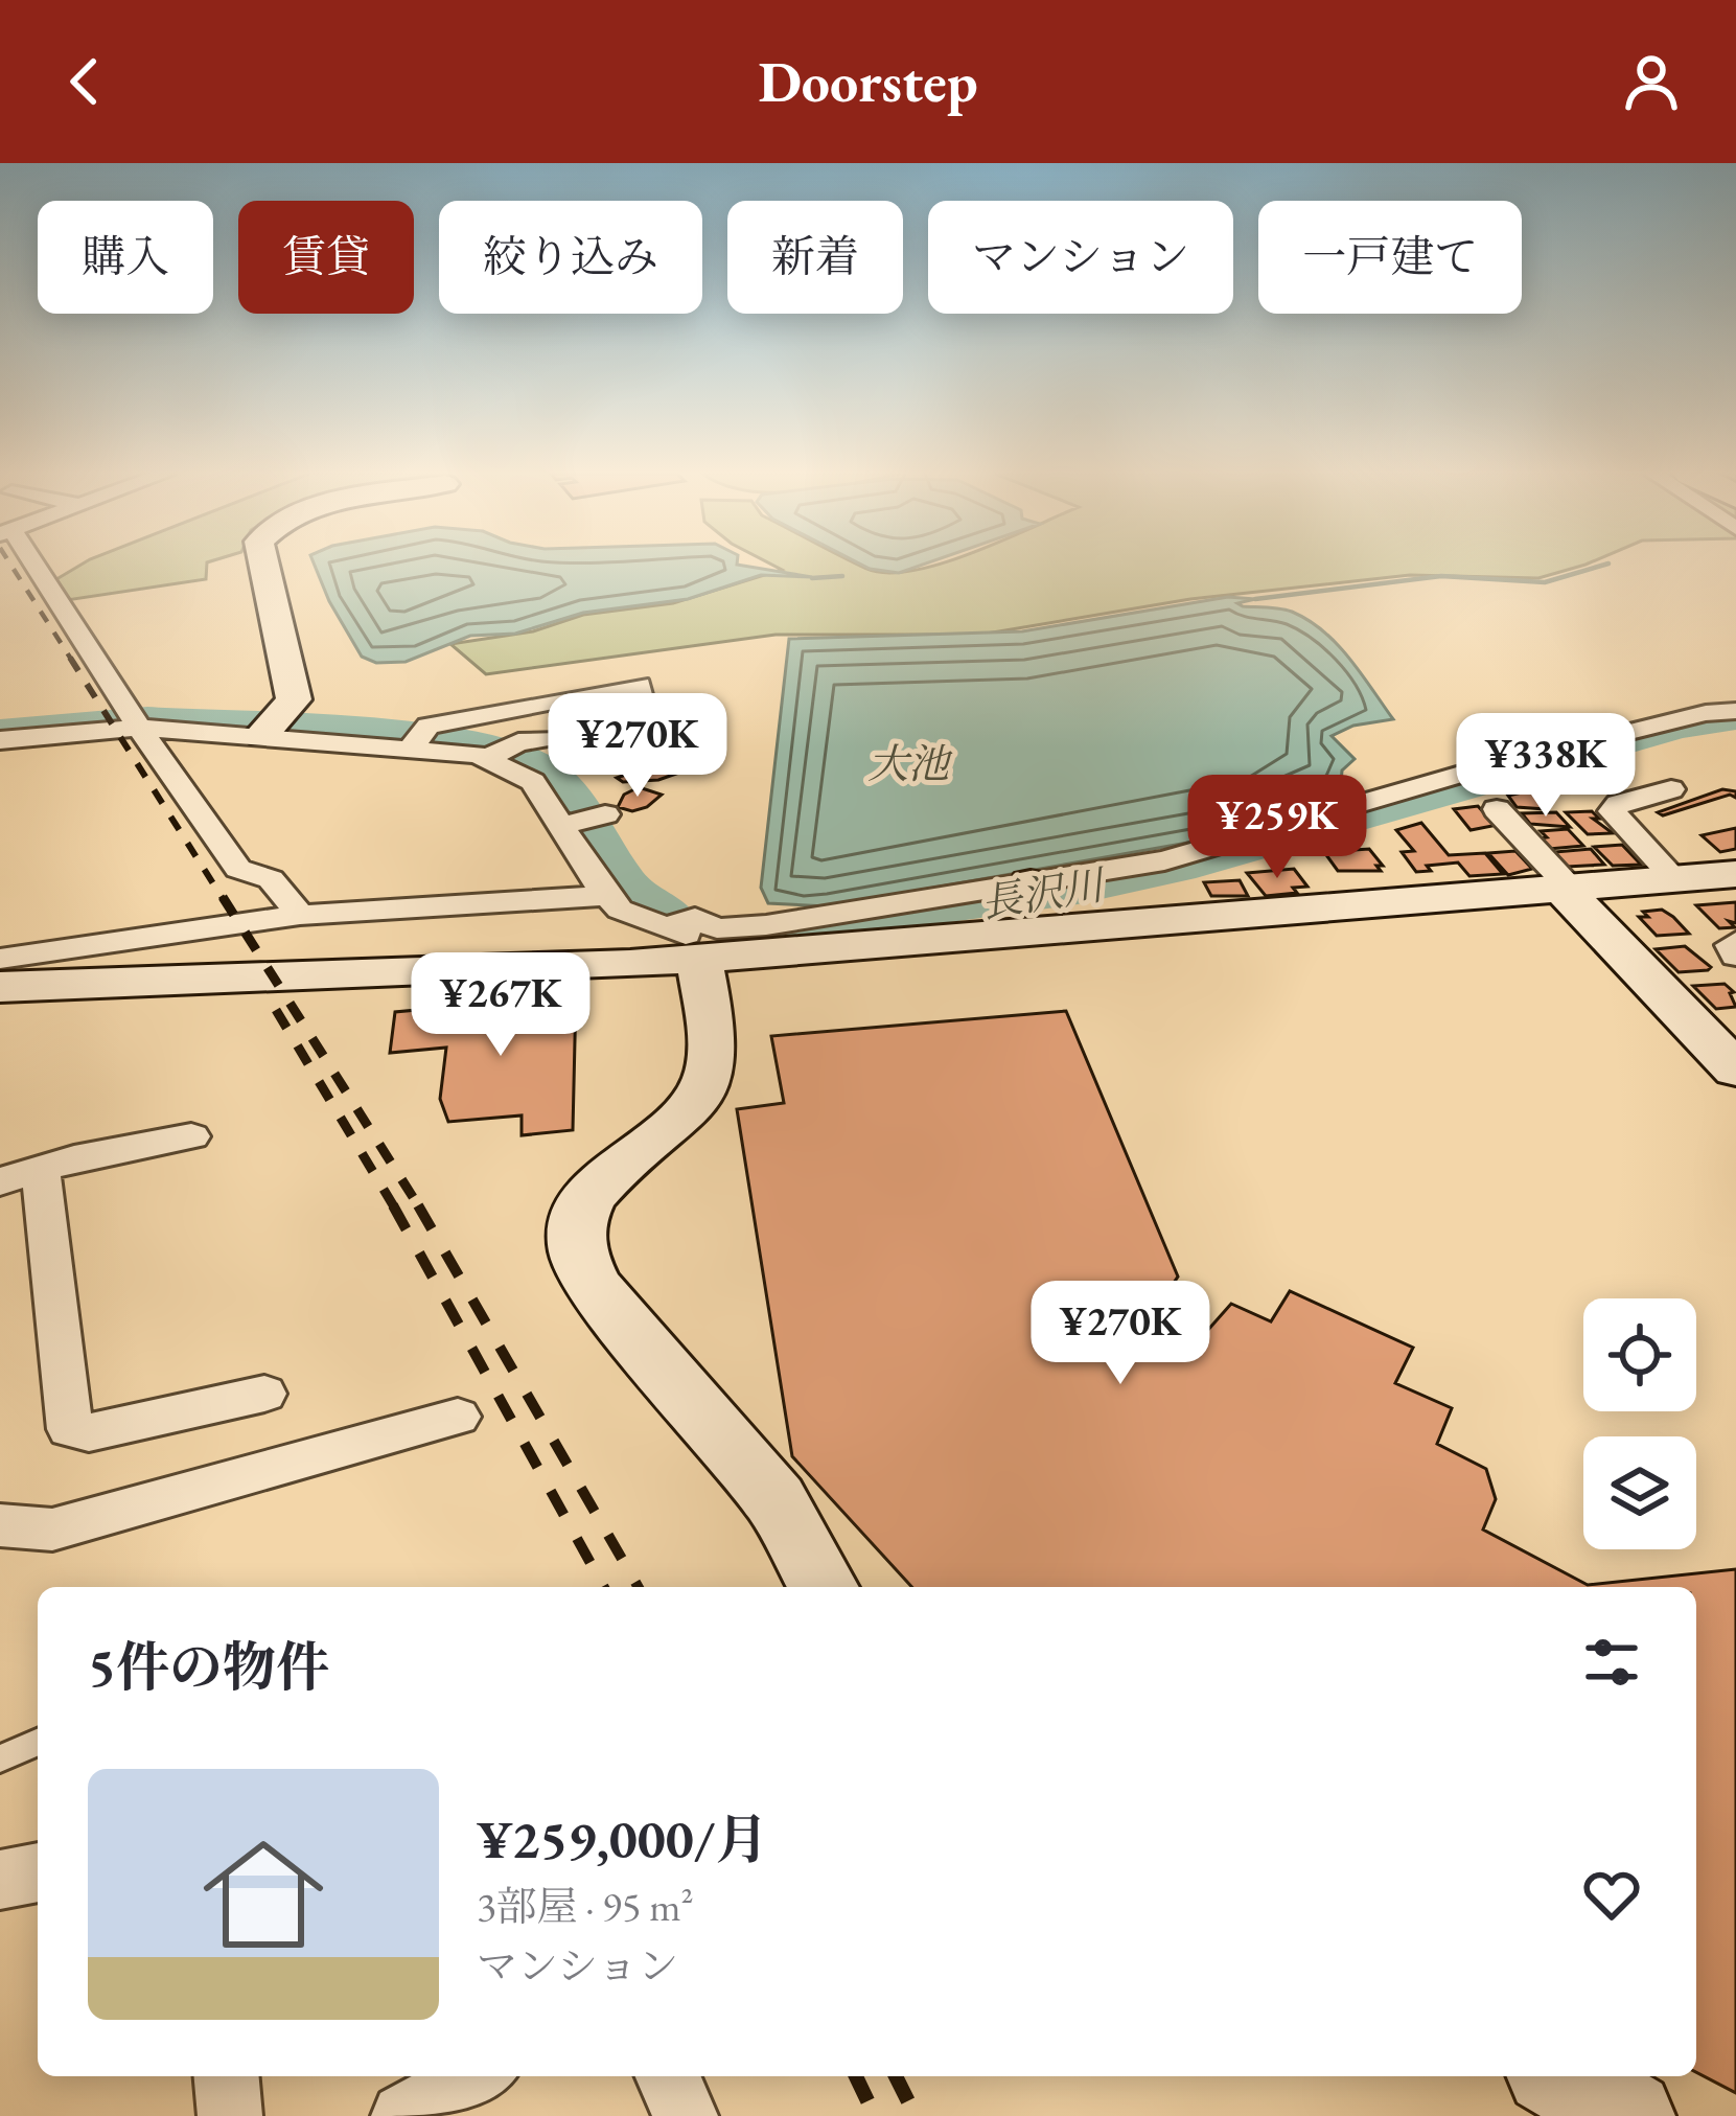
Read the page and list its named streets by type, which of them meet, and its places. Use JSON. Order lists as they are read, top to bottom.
{
  "water": ["大池", "長沢川"],
  "page": {
    "header": "Doorstep",
    "chip": [
      "購入",
      "賃貸",
      "絞り込み",
      "新着",
      "マンション",
      "一戸建て"
    ],
    "price": [
      "¥270K",
      "¥338K",
      "¥259K",
      "¥267K",
      "¥270K"
    ],
    "heading": "5件の物件",
    "list": [
      {
        "name": "¥259,000/月",
        "note": "3部屋 · 95 m² · マンション"
      }
    ]
  }
}
